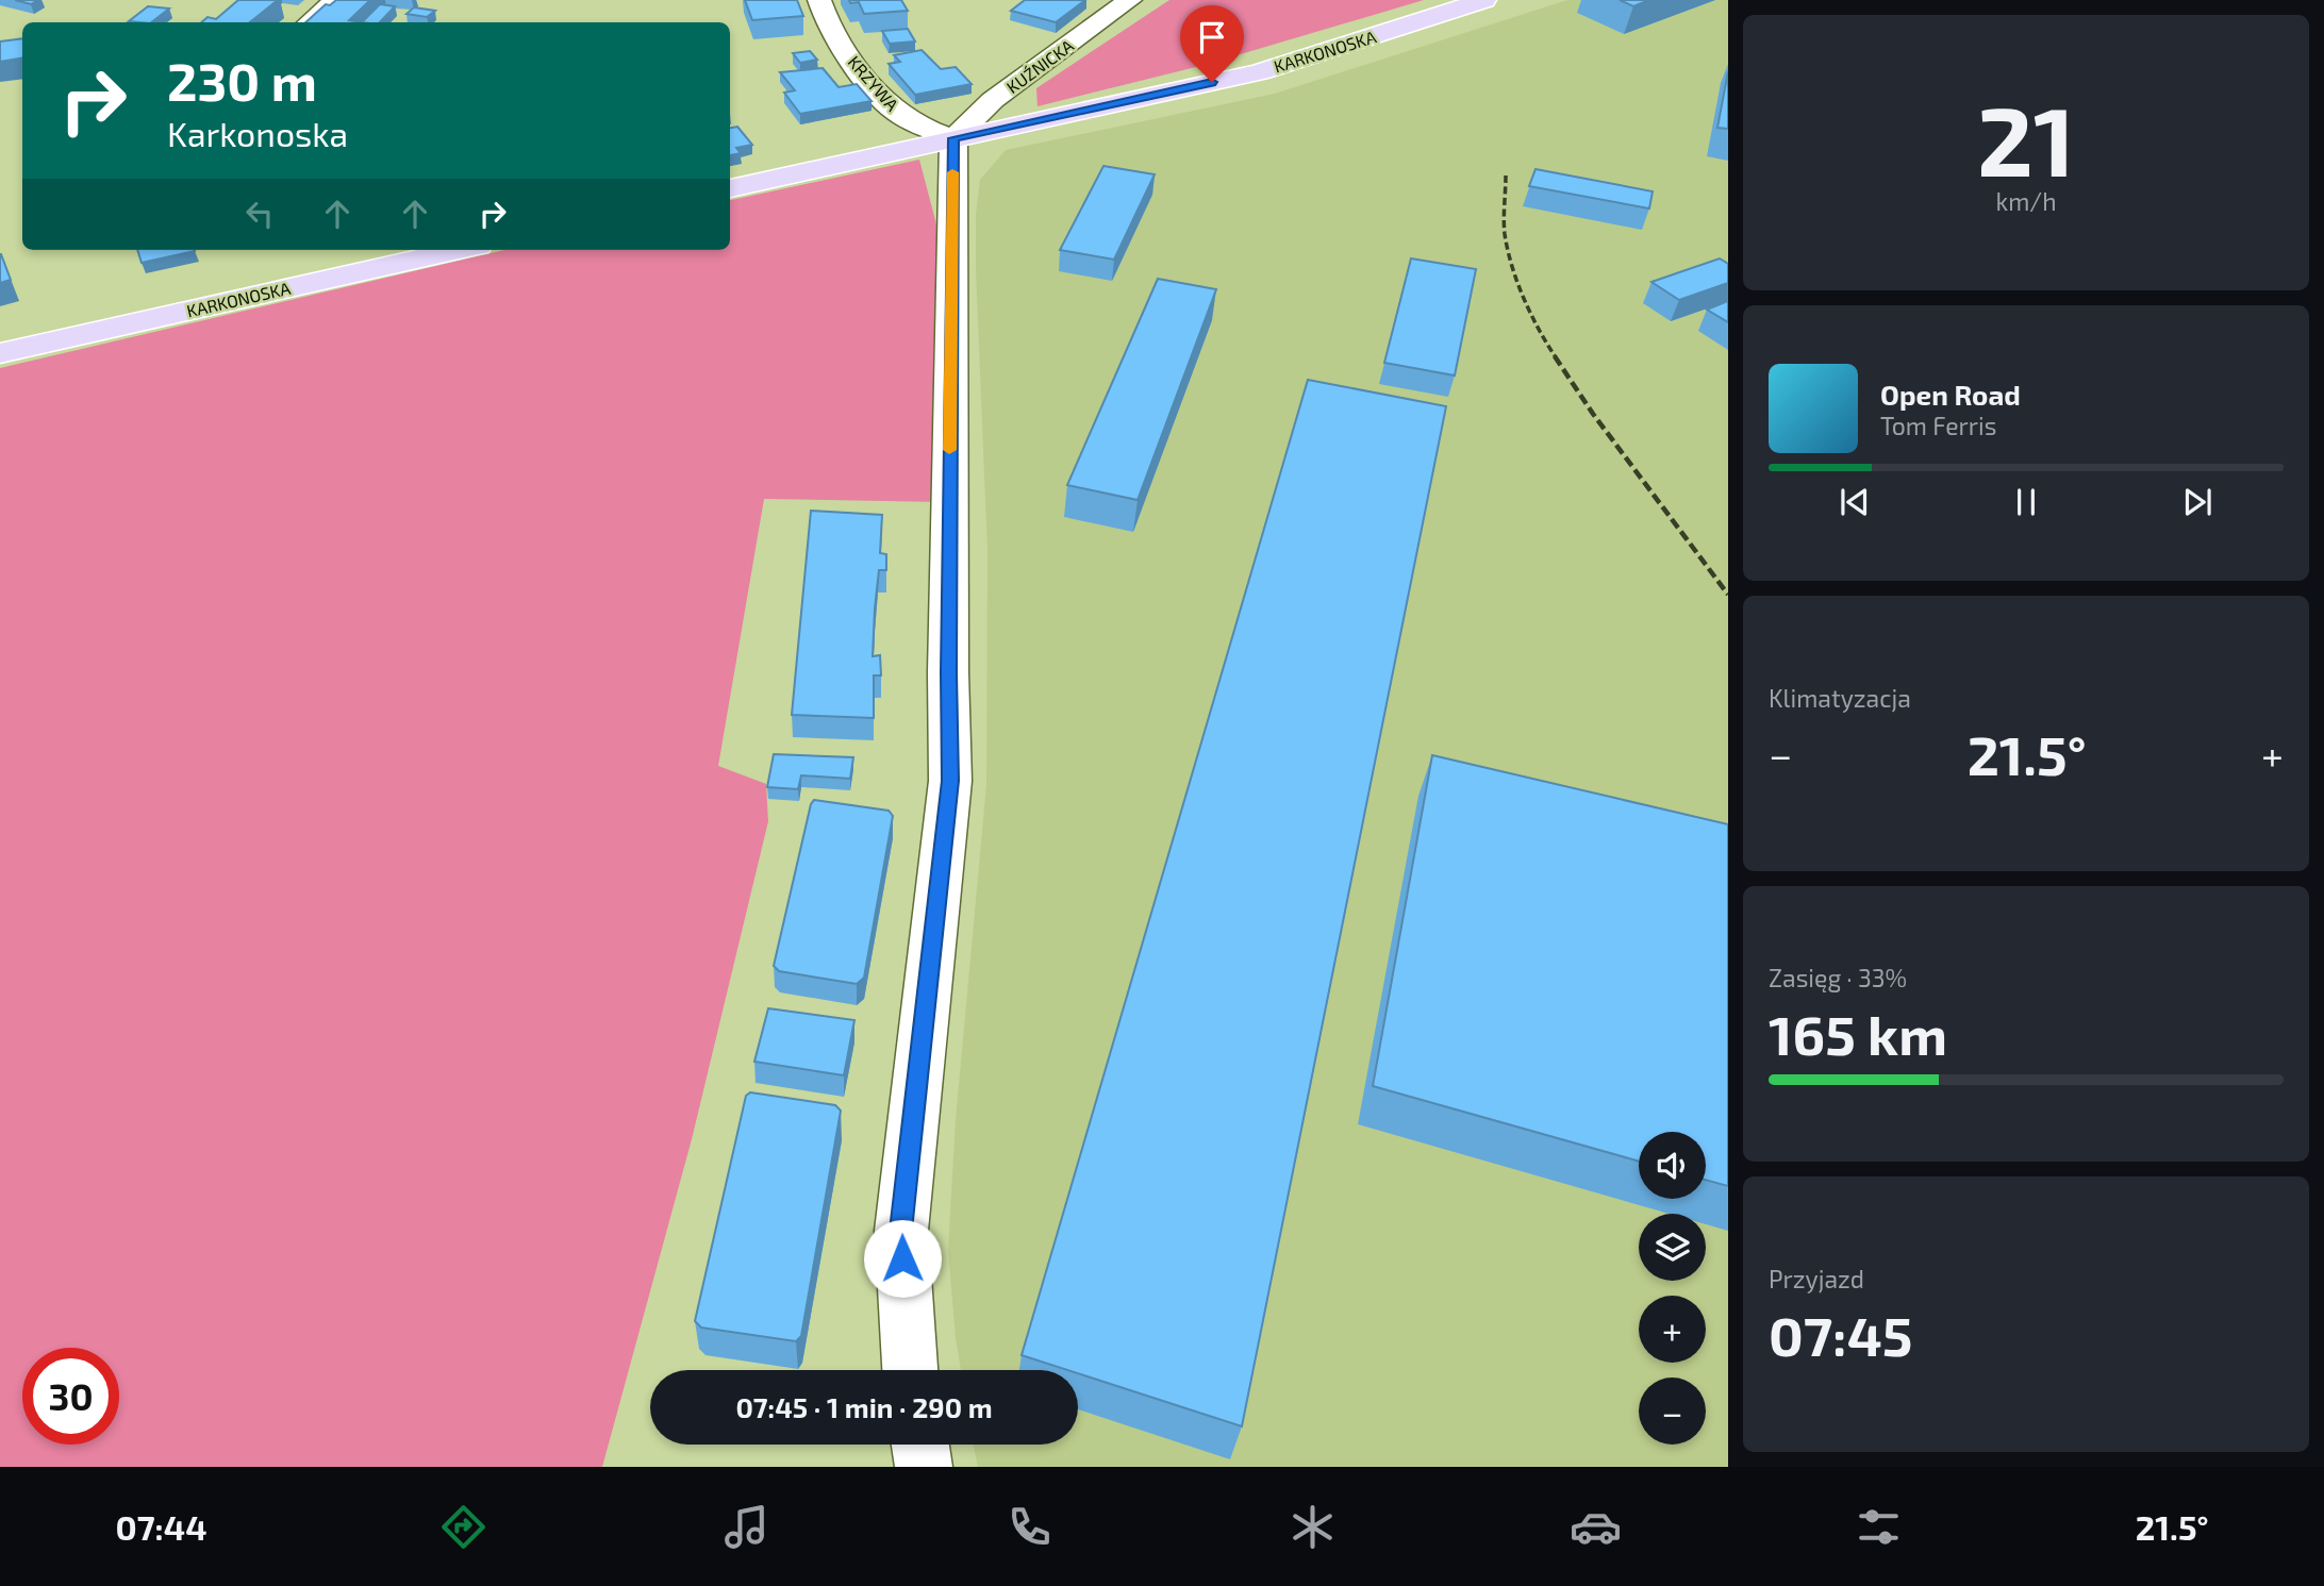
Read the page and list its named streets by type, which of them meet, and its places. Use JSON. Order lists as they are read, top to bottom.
{
  "streets": {
    "main road": ["KARKONOSKA"],
    "street": ["KUŹNICKA", "KRZYWA"]
  },
  "crossings": [
    ["KARKONOSKA", "KUŹNICKA"],
    ["KARKONOSKA", "KRZYWA"],
    ["KUŹNICKA", "KRZYWA"]
  ],
  "page": {
    "tile": [
      ["21", "km/h"],
      "Klimatyzacja",
      ["Zasięg · 33%", "165 km"],
      ["Przyjazd", "07:45"]
    ],
    "turn": ["230 m", "Karkonoska"],
    "song": ["Open Road", "Tom Ferris"],
    "heat": ["−", "21.5°", "+"],
    "map_buttons": ["+", "−"],
    "limit": "30",
    "trip": "07:45 · 1 min · 290 m",
    "tabs": ["07:44", "21.5°"]
  }
}
